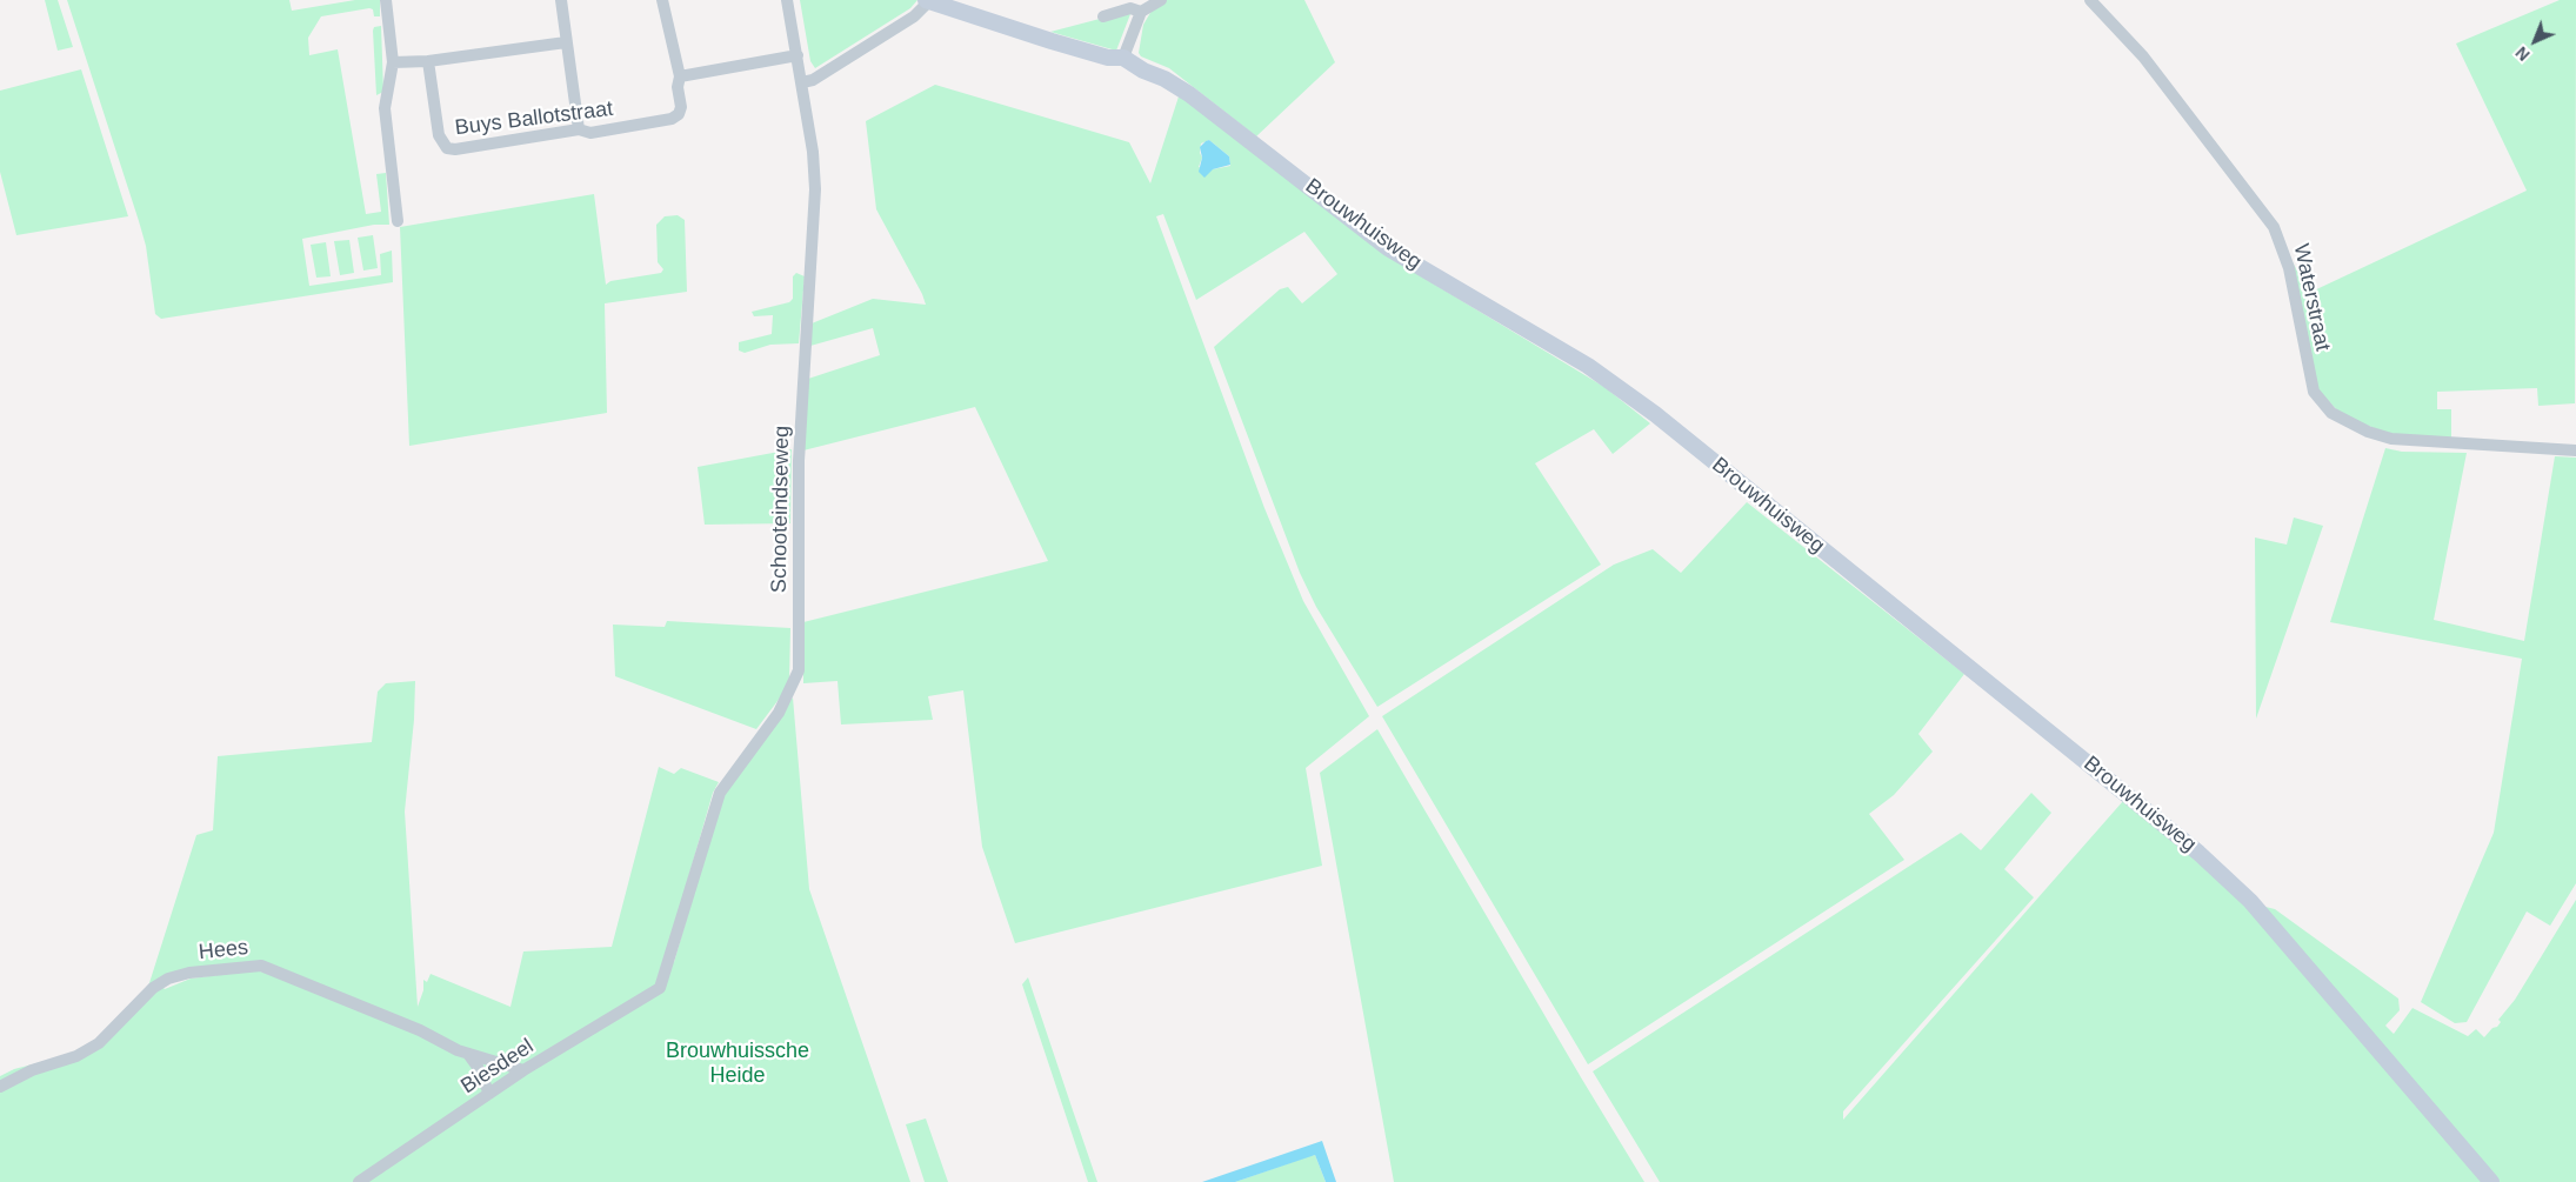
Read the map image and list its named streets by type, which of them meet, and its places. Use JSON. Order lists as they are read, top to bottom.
{
  "streets": {
    "street": [
      "Buys Ballotstraat",
      "Brouwhuisweg",
      "Waterstraat",
      "Schooteindseweg",
      "Hees",
      "Biesdeel"
    ]
  },
  "crossings": [
    ["Schooteindseweg", "Biesdeel"],
    ["Hees", "Biesdeel"]
  ],
  "parks": ["Brouwhuissche Heide"],
  "north": "bottom left"
}
